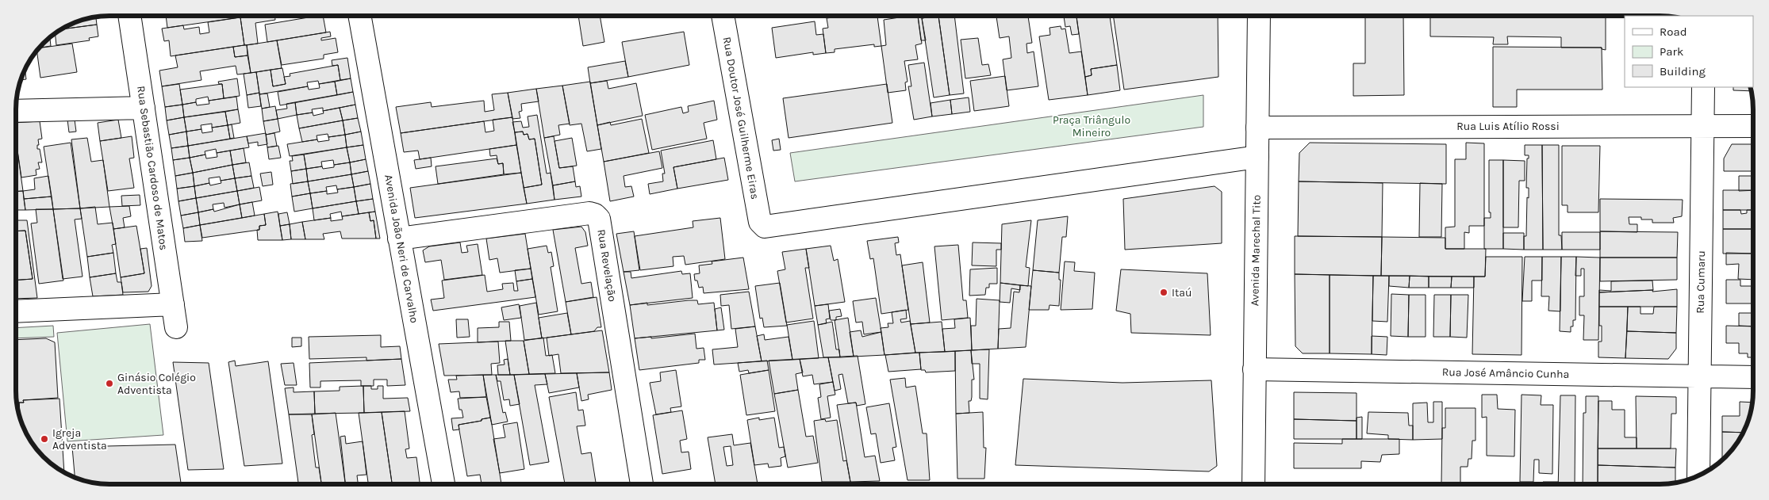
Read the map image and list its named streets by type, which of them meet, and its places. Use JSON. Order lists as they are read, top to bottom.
{
  "streets": {
    "street": [
      "Rua Doutor José Guilherme Eiras",
      "Rua Luis Atílio Rossi",
      "Rua Sebastião Cardoso de Matos",
      "Avenida João Neri de Carvalho",
      "Avenida Marechal Tito",
      "Rua Revelação",
      "Rua Cumaru",
      "Rua José Amâncio Cunha"
    ]
  },
  "crossings": [
    ["Rua Doutor José Guilherme Eiras", "Avenida Marechal Tito"],
    ["Rua Luis Atílio Rossi", "Avenida Marechal Tito"],
    ["Rua Luis Atílio Rossi", "Rua Cumaru"],
    ["Avenida João Neri de Carvalho", "Rua Revelação"],
    ["Avenida Marechal Tito", "Rua José Amâncio Cunha"],
    ["Rua Cumaru", "Rua José Amâncio Cunha"]
  ],
  "parks": ["Praça Triângulo Mineiro"],
  "places": ["Itaú", "Ginásio Colégio Adventista", "Igreja Adventista"],
  "legend": ["Road", "Park", "Building"]
}
